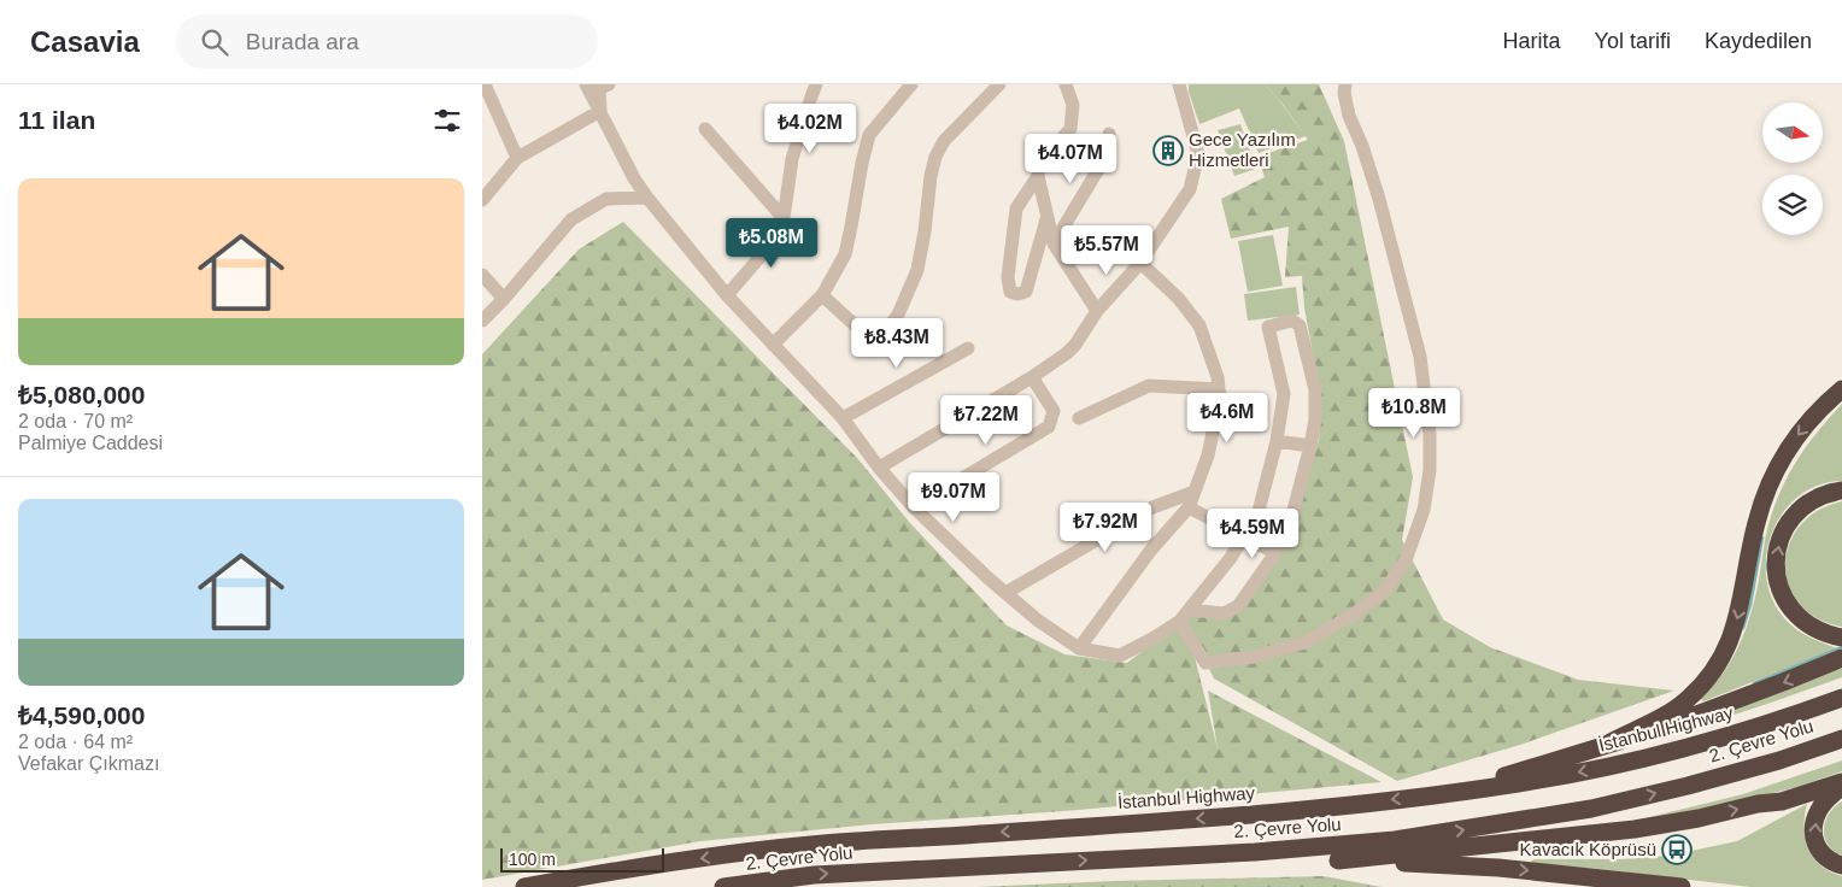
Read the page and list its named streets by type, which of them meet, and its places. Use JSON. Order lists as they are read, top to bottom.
{
  "streets": {
    "highway": ["İstanbul Highway", "2. Çevre Yolu"]
  },
  "places": {
    "building": ["Gece Yazılım Hizmetleri"],
    "bus stop": ["Kavacık Köprüsü"]
  },
  "scale_bar": "100 m",
  "north": "right",
  "page": {
    "header": "Casavia",
    "search": "Burada ara",
    "nav": ["Harita", "Yol tarifi", "Kaydedilen"],
    "heading": "11 ilan",
    "price": [
      "₺4.02M",
      "₺4.07M",
      "₺5.08M",
      "₺5.57M",
      "₺8.43M",
      "₺10.8M",
      "₺4.6M",
      "₺7.22M",
      "₺9.07M",
      "₺7.92M",
      "₺4.59M"
    ],
    "list": [
      {
        "name": "₺5,080,000",
        "note": "2 oda · 70 m² · Palmiye Caddesi"
      },
      {
        "name": "₺4,590,000",
        "note": "2 oda · 64 m² · Vefakar Çıkmazı"
      }
    ],
    "scale": "100 m"
  }
}
